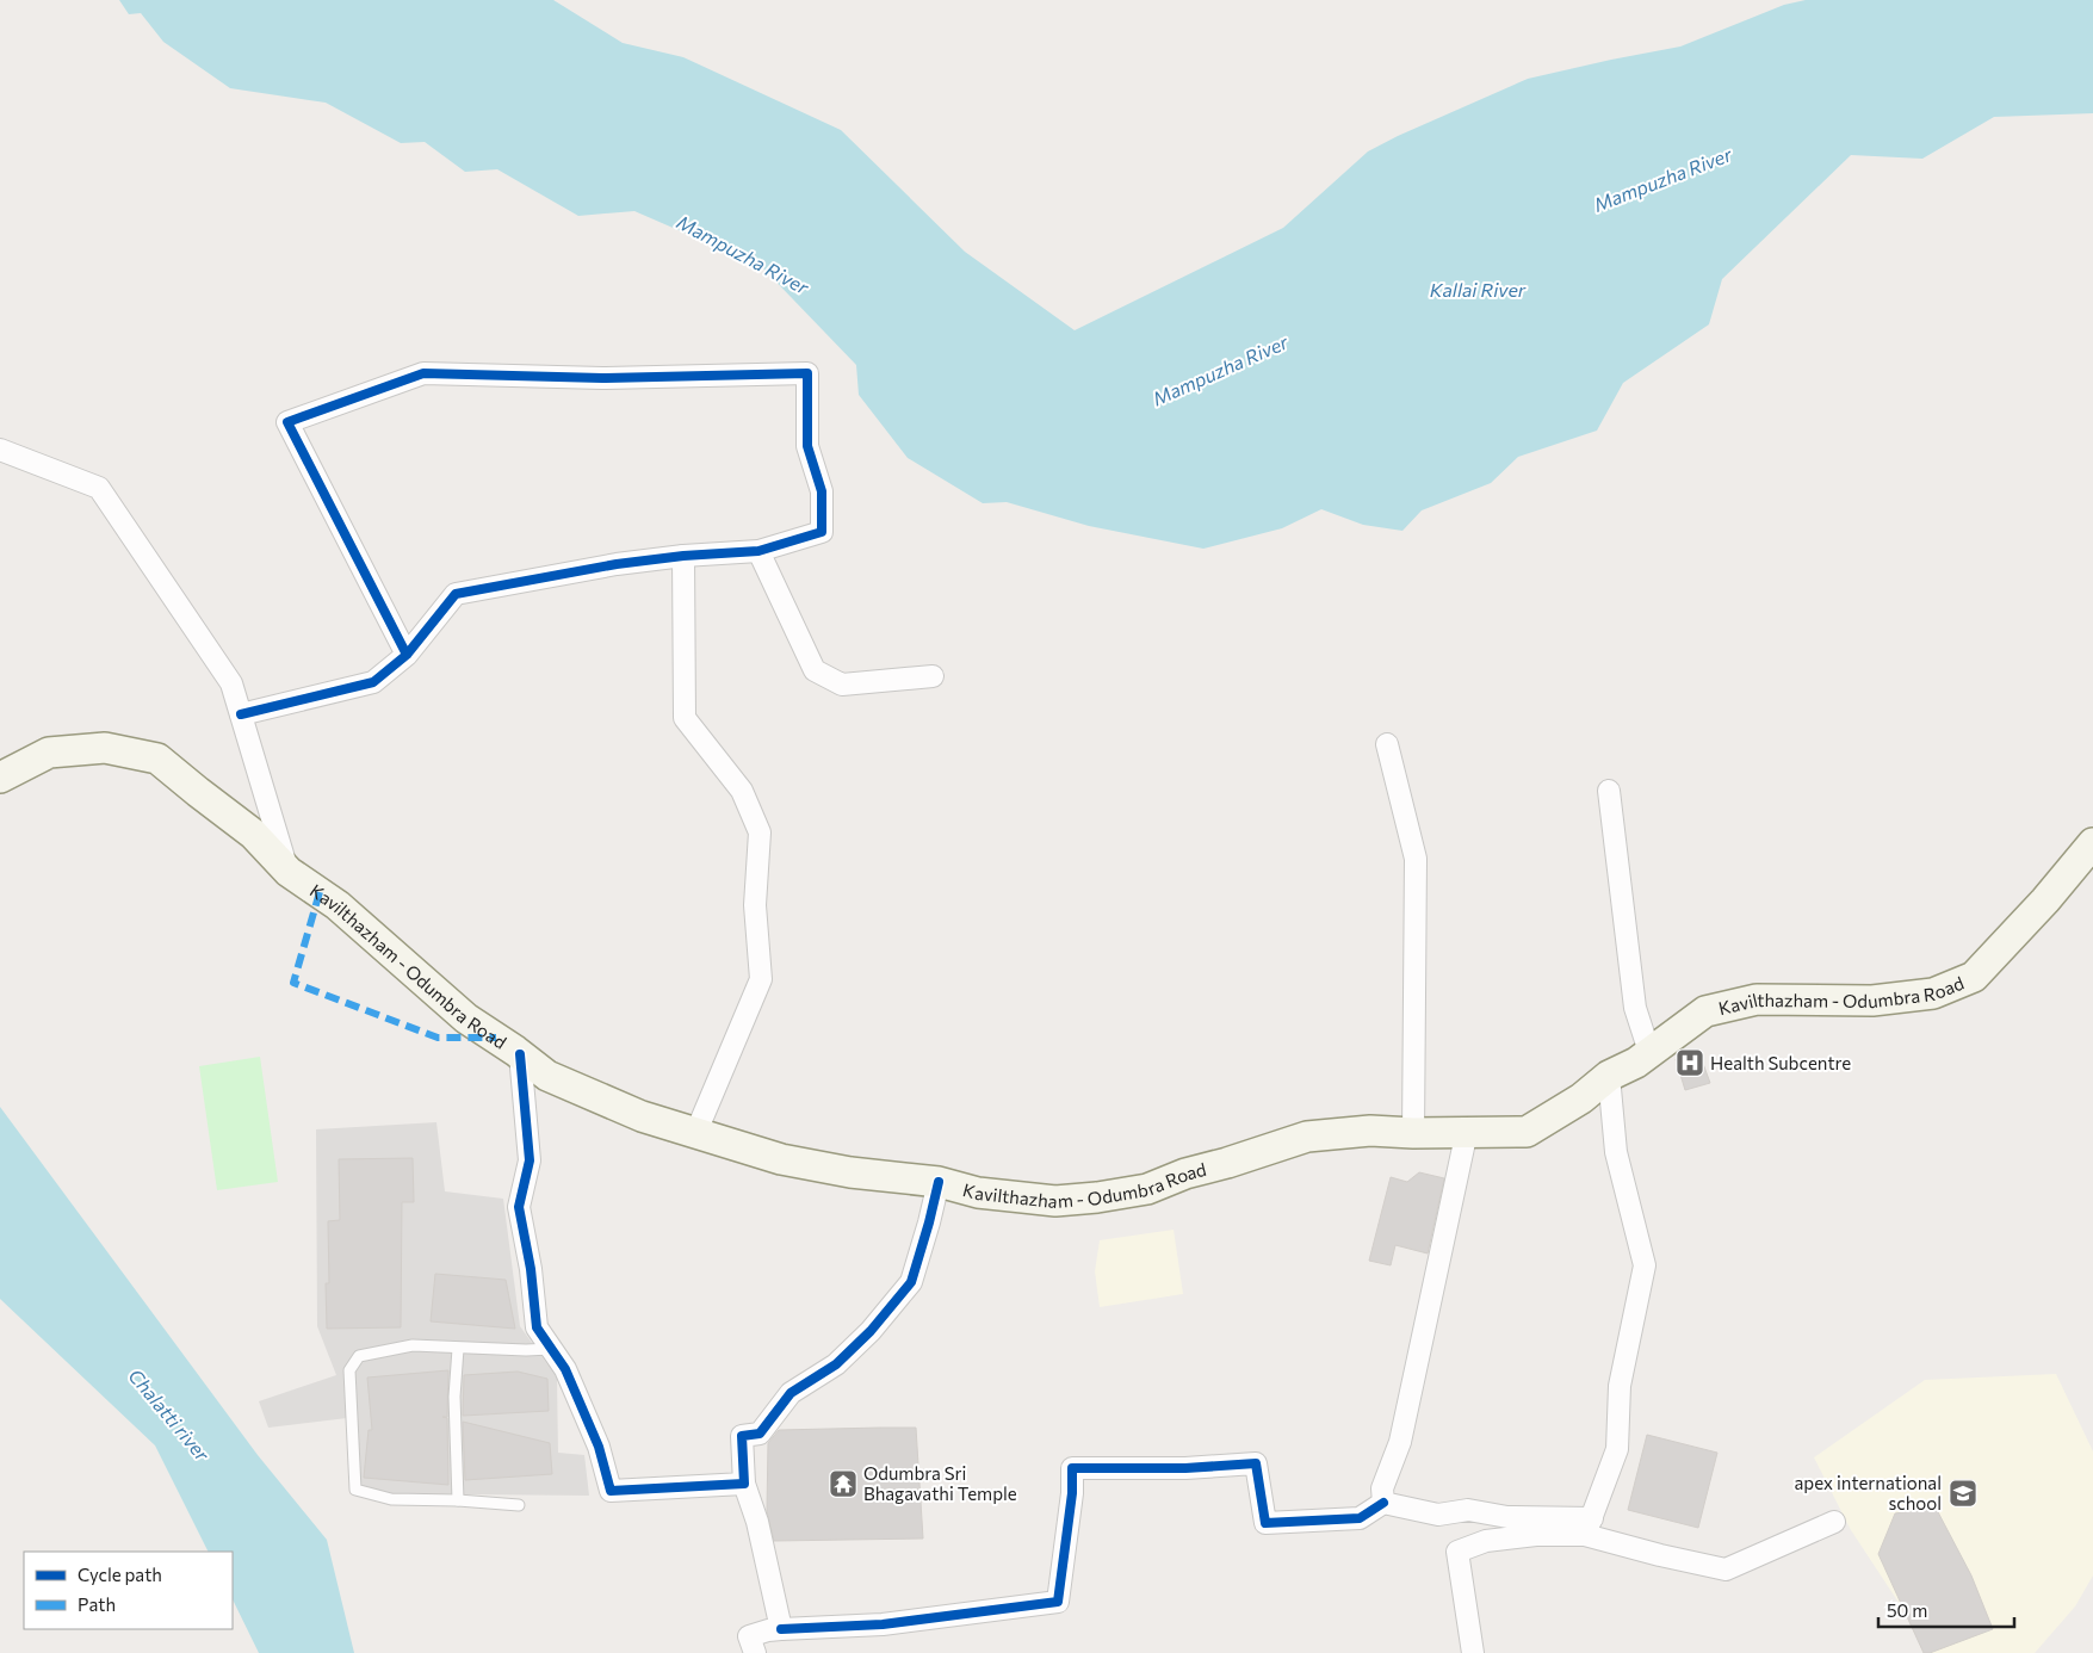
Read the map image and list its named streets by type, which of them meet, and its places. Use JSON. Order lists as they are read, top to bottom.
{
  "streets": {
    "main road": ["Kavilthazham - Odumbra Road"]
  },
  "water": ["Mampuzha River", "Kallai River", "Chalatti river"],
  "places": {
    "hospital": ["Health Subcentre"],
    "temple": ["Odumbra Sri Bhagavathi Temple"],
    "school or university": ["apex international school"]
  },
  "legend": ["Cycle path", "Path"],
  "scale_bar": "50 m"
}
